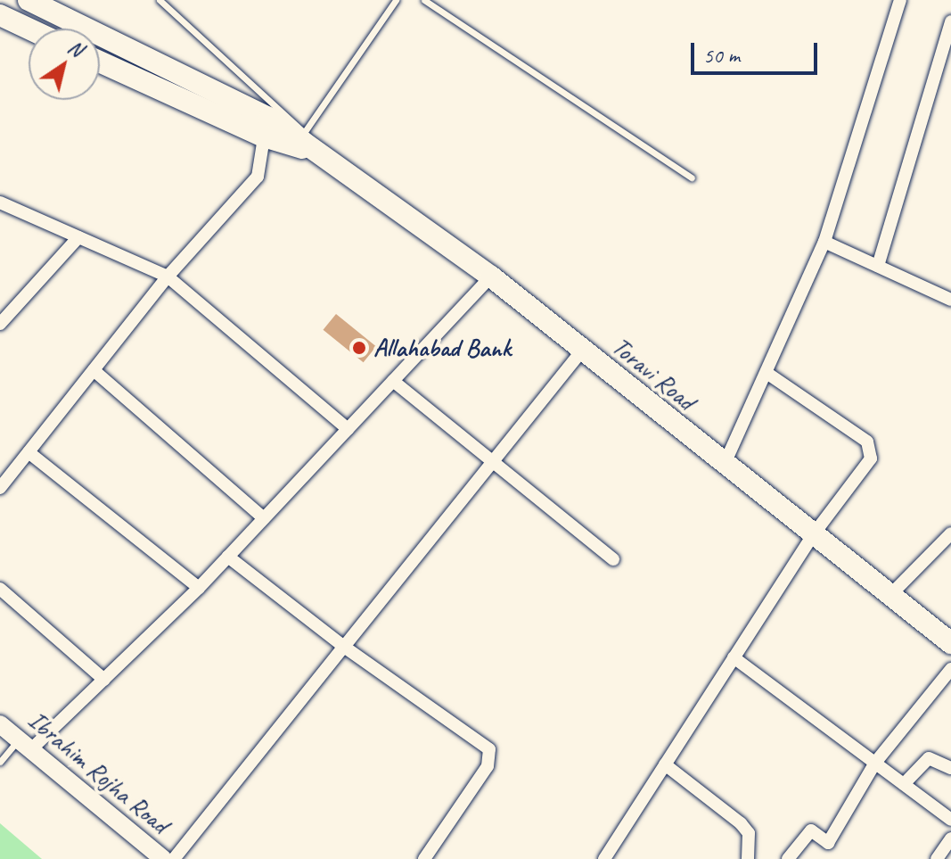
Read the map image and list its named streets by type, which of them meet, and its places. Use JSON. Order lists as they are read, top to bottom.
{
  "streets": {
    "main road": ["Toravi Road"],
    "street": ["Ibrahim Rojha Road"]
  },
  "places": ["Allahabad Bank"],
  "scale_bar": "50 m",
  "north": "top right"
}
